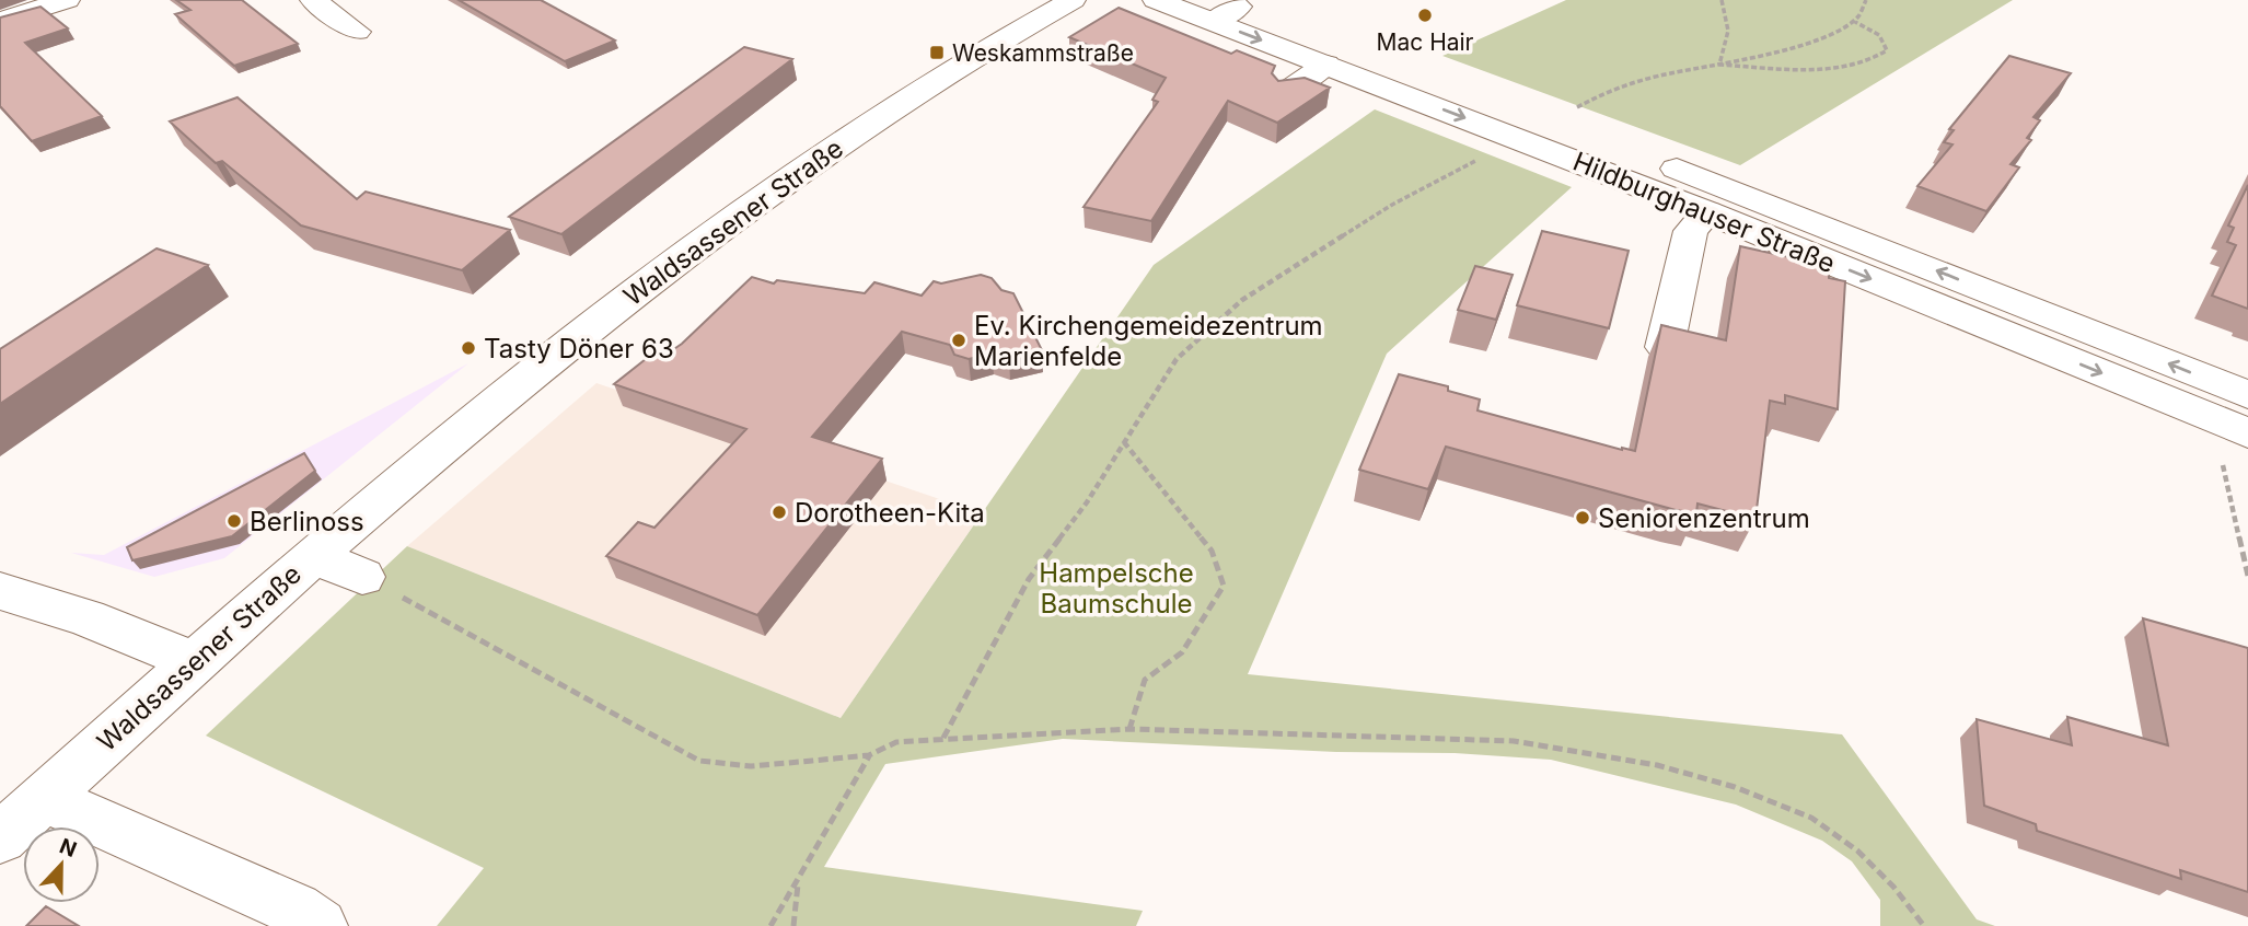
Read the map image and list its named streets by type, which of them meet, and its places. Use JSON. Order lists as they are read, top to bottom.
{
  "streets": {
    "main road": ["Hildburghauser Straße", "Waldsassener Straße"]
  },
  "parks": ["Hampelsche Baumschule"],
  "places": {
    "other": [
      "Mac Hair",
      "Ev. Kirchengemeidezentrum Marienfelde",
      "Tasty Döner 63",
      "Dorotheen-Kita",
      "Seniorenzentrum",
      "Berlinoss"
    ],
    "transit": ["Weskammstraße"]
  },
  "north": "top"
}
